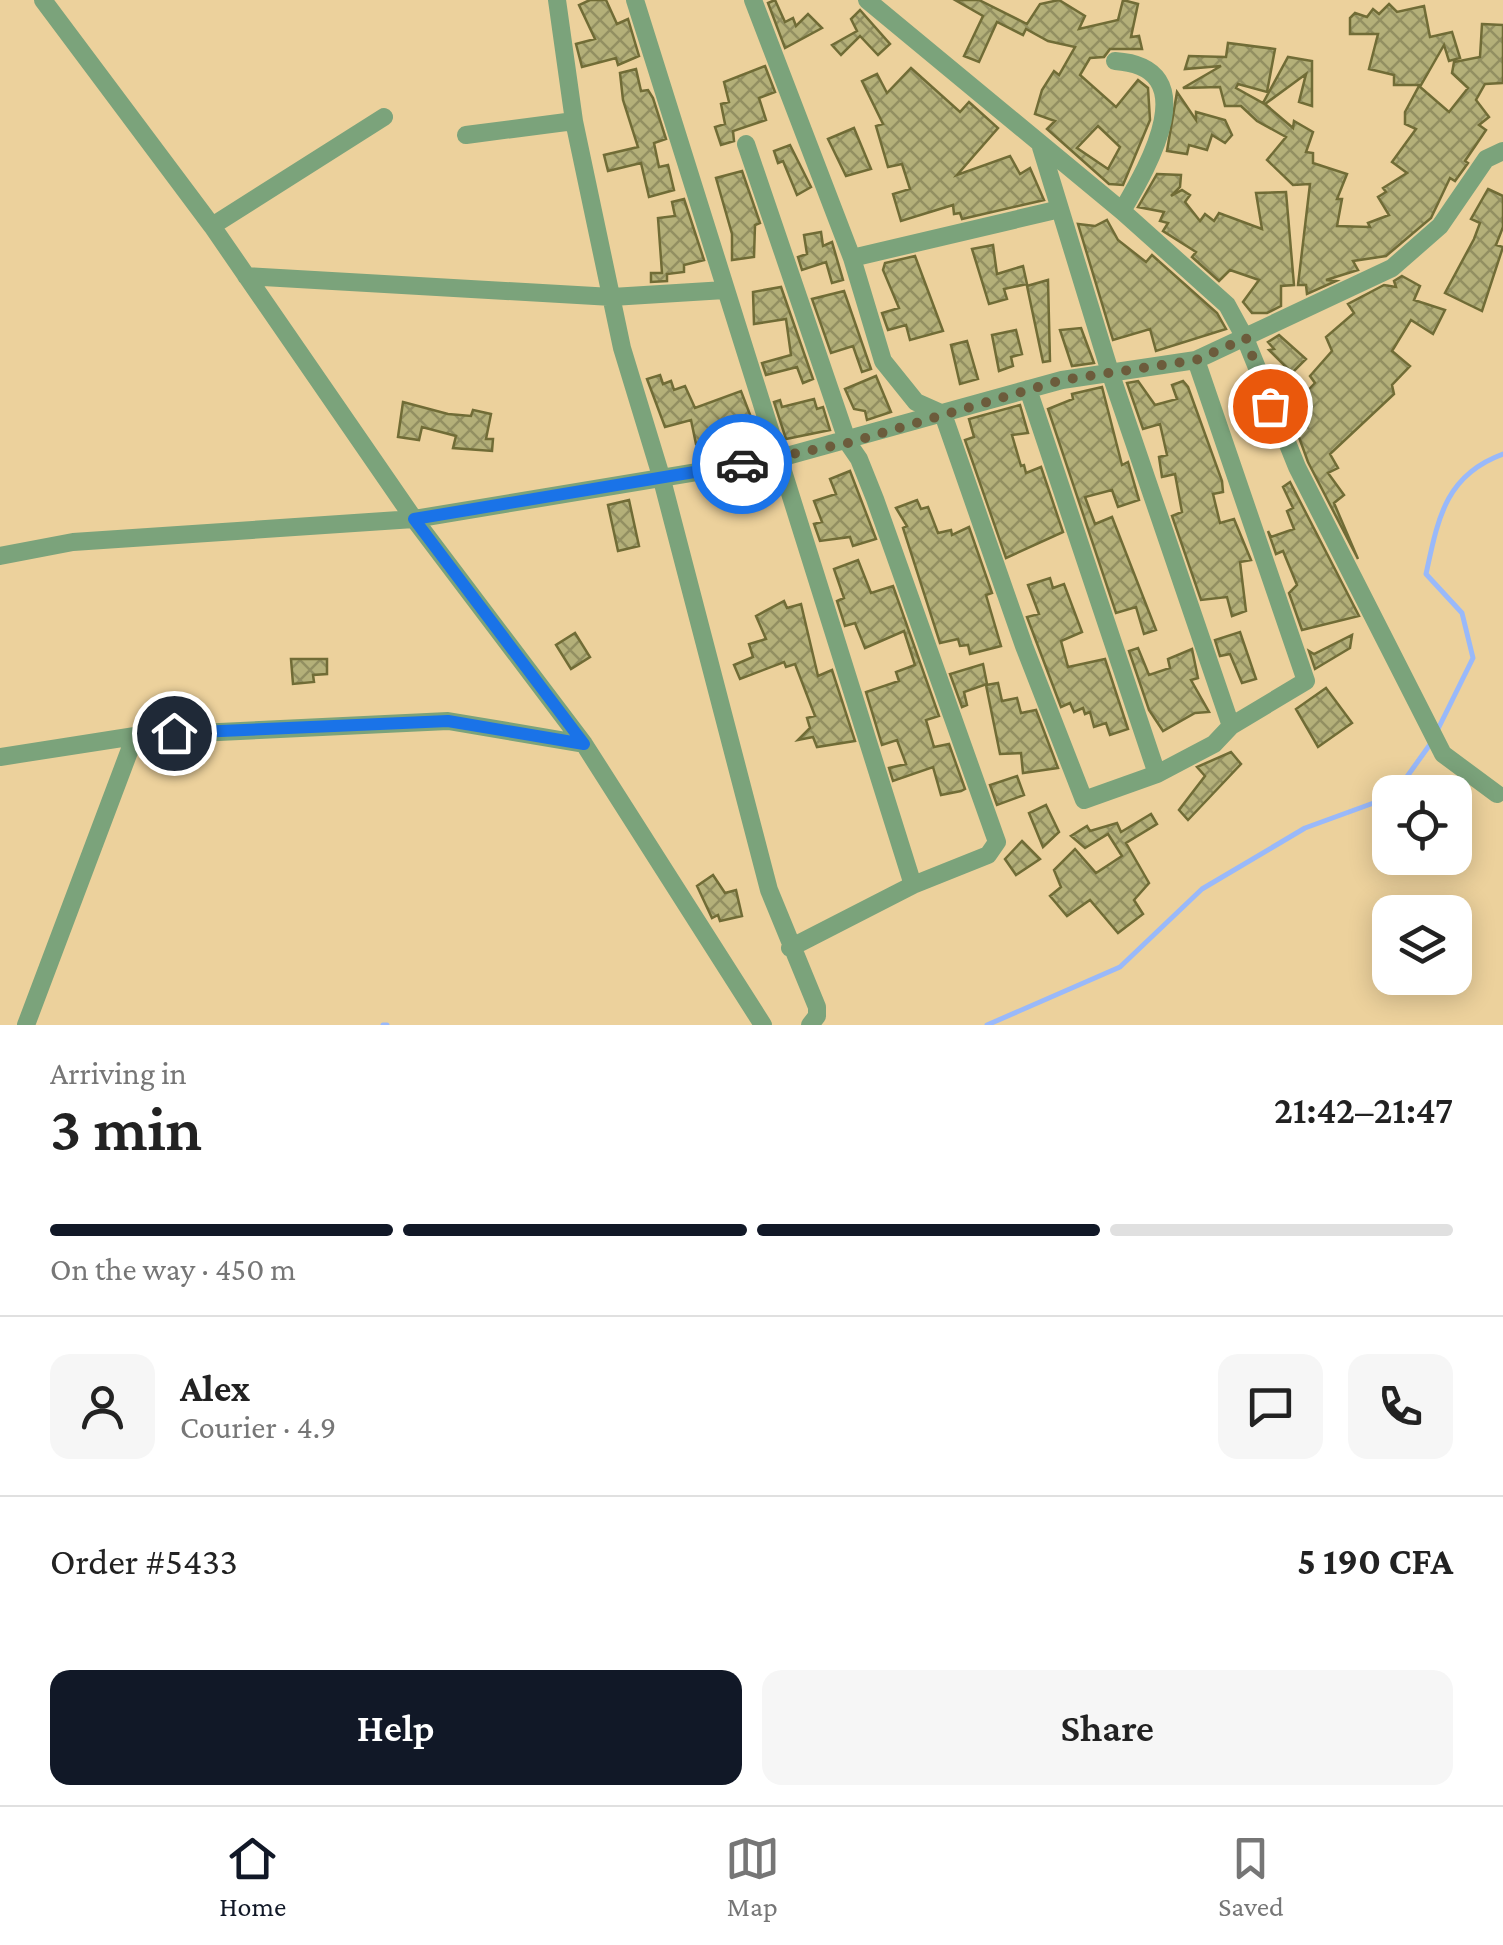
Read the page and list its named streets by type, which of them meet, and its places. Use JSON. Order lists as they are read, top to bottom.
{
  "page": {
    "heading": ["3 min", "Arriving in", "21:42–21:47"],
    "panel": [
      "Alex",
      "Courier · 4.9",
      "Order #5433",
      "5 190 CFA"
    ],
    "bar": "On the way · 450 m",
    "buttons": ["Help", "Share"],
    "tabs": ["Home", "Map", "Saved"]
  }
}
